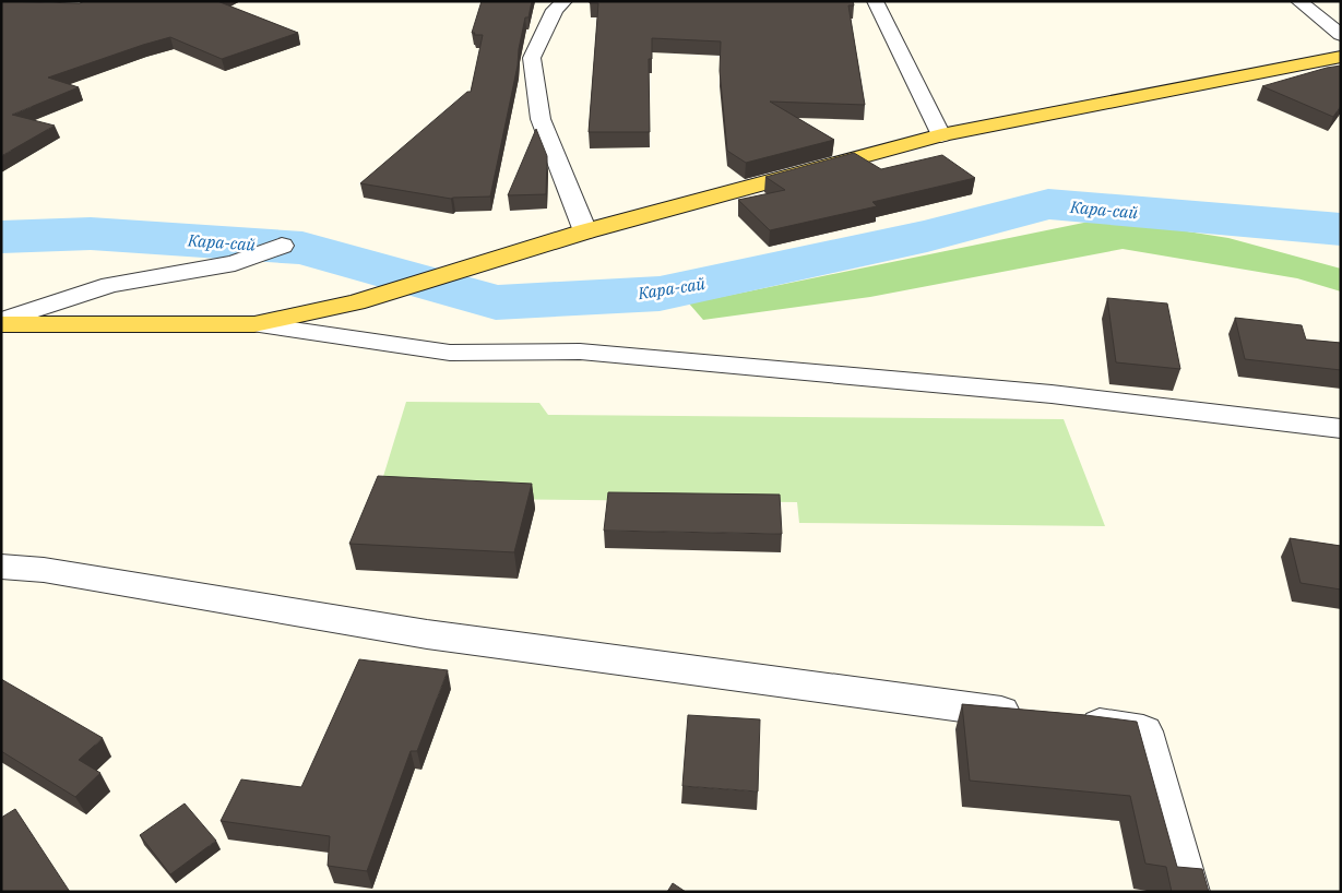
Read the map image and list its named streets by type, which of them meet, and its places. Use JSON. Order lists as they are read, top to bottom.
{
  "water": ["Кара-сай"]
}
